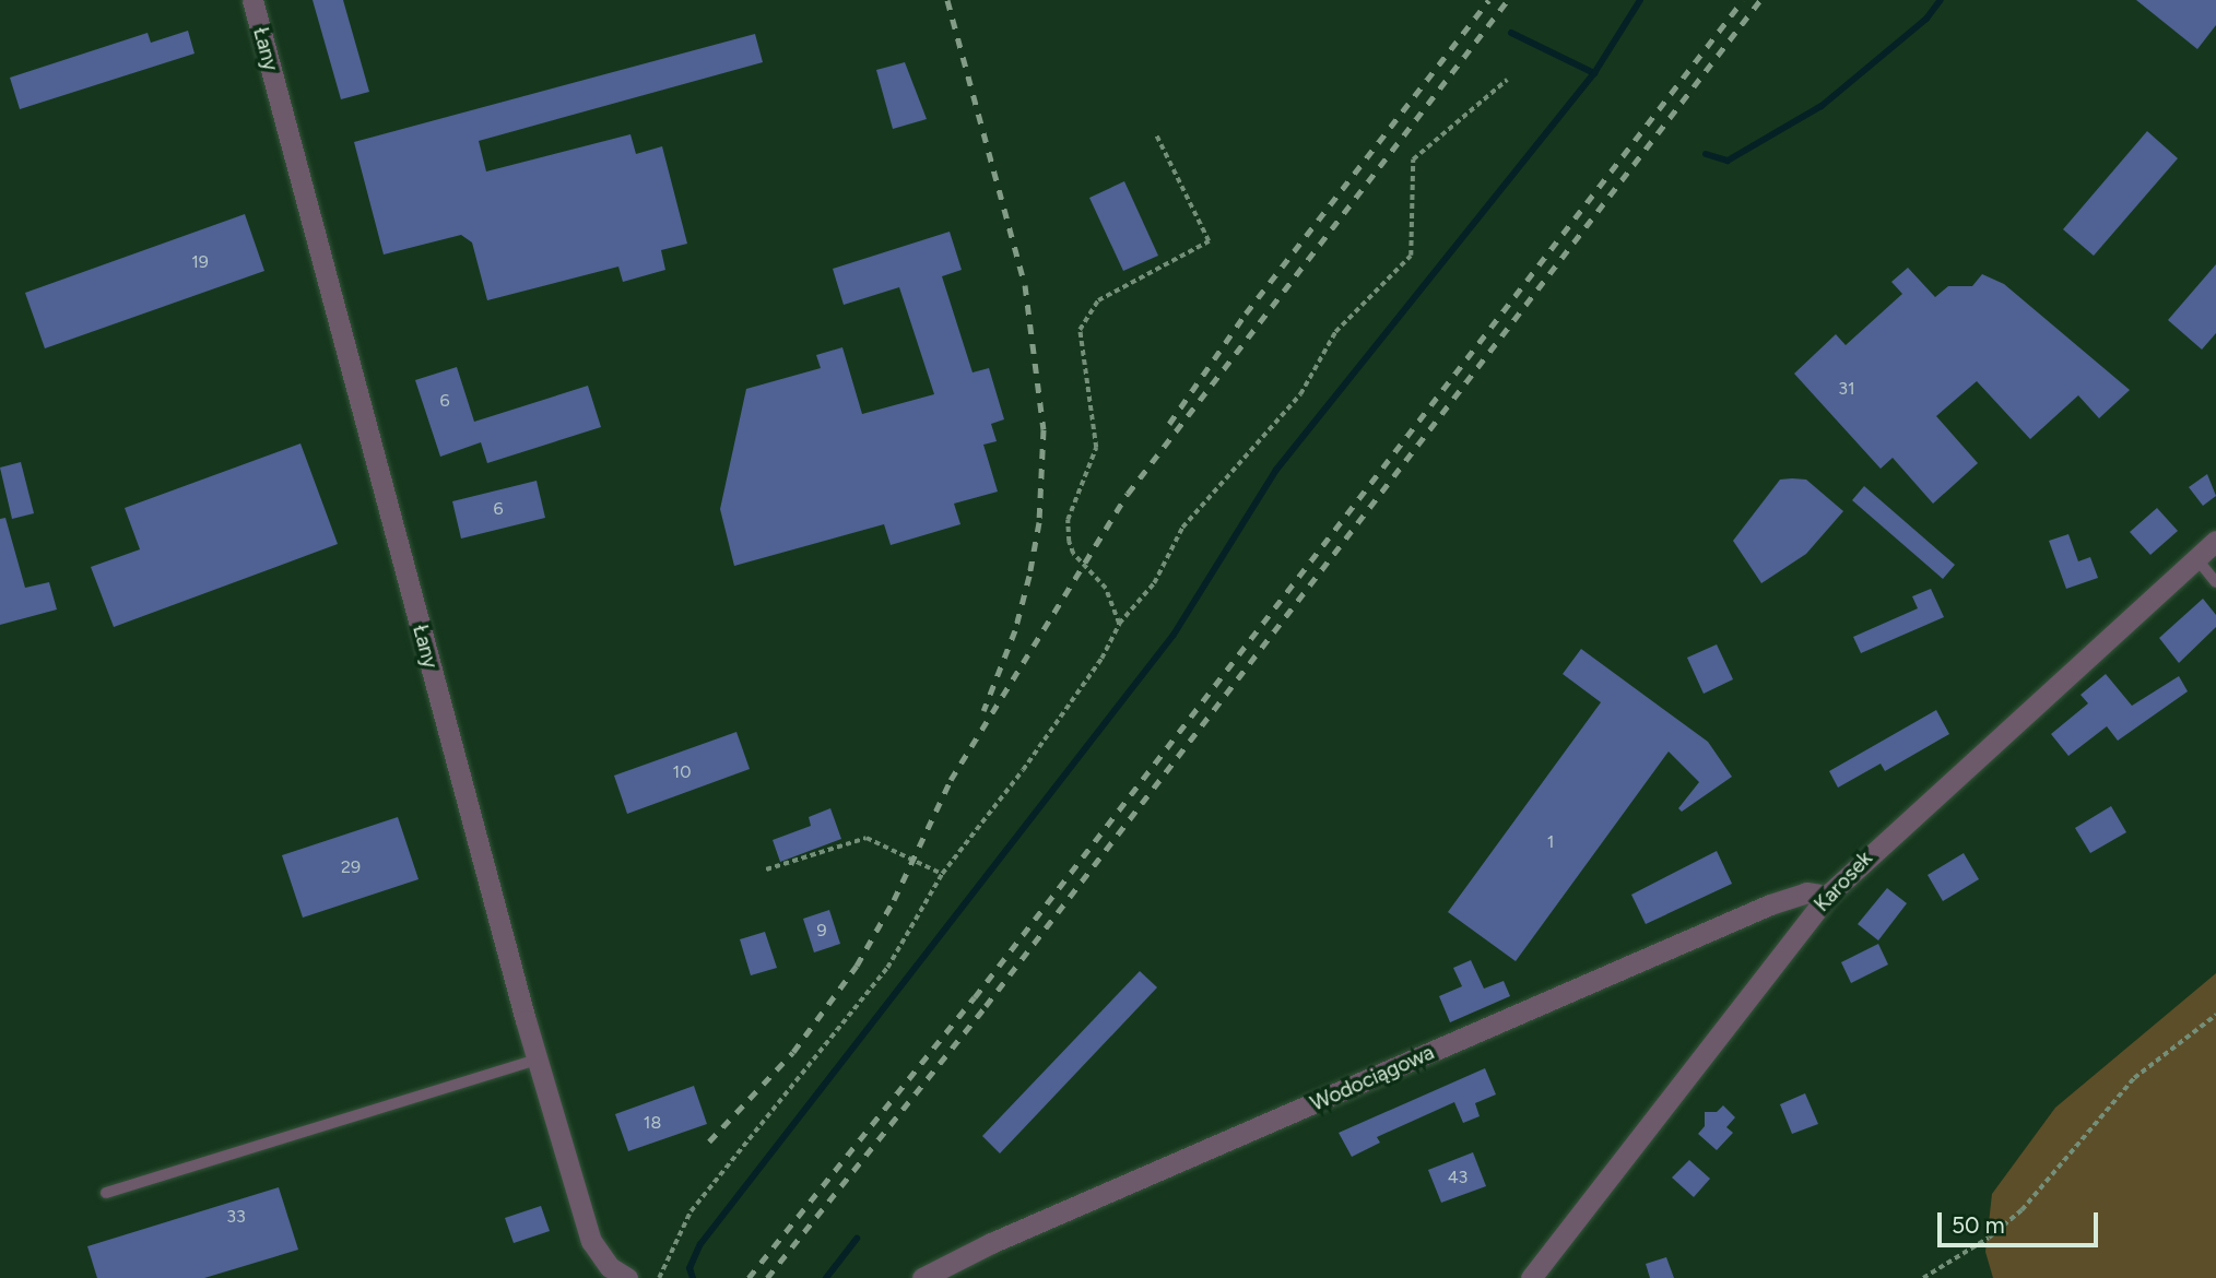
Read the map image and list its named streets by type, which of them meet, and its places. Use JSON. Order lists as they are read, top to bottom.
{
  "streets": {
    "street": ["Łany", "Karosek", "Wodociągowa"]
  },
  "crossings": [
    ["Karosek", "Wodociągowa"]
  ],
  "house_numbers": [
    "19",
    "31",
    "6",
    "6",
    "10",
    "1",
    "29",
    "9",
    "18",
    "43",
    "33"
  ],
  "scale_bar": "50 m"
}
